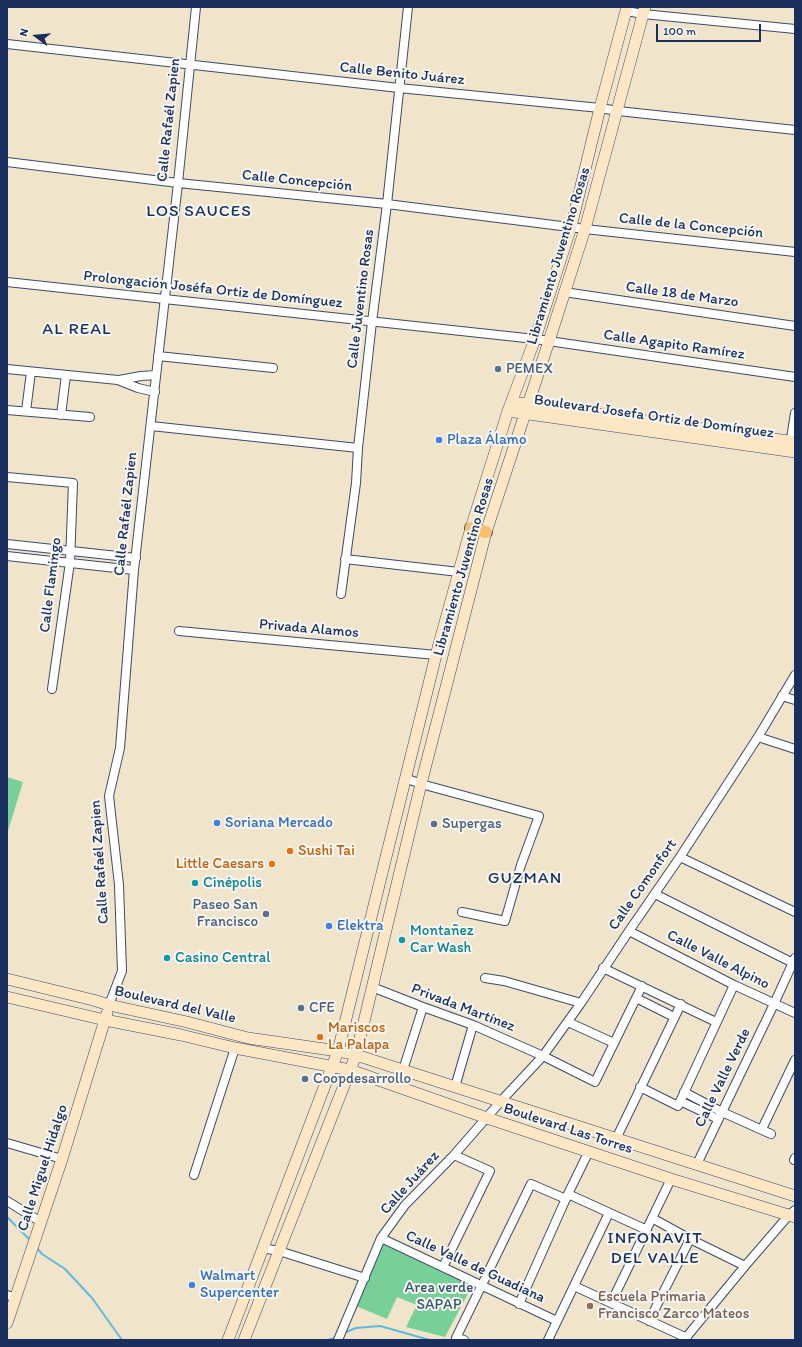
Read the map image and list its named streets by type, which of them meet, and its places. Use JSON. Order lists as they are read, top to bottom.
{
  "streets": {
    "main road": [
      "Calle Rafaél Zapien",
      "Libramiento Juventino Rosas",
      "Boulevard Josefa Ortiz de Domínguez",
      "Boulevard del Valle",
      "Boulevard Las Torres",
      "Calle Miguel Hidalgo"
    ],
    "street": [
      "Calle Benito Juárez",
      "Calle Concepción",
      "Calle de la Concepción",
      "Prolongación Joséfa Ortiz de Domínguez",
      "Calle 18 de Marzo",
      "Calle Juventino Rosas",
      "Calle Agapito Ramírez",
      "Calle Flamingo",
      "Privada Alamos",
      "Calle Comonfort",
      "Calle Valle Alpino",
      "Privada Martínez",
      "Calle Valle Verde",
      "Calle Juárez",
      "Calle Valle de Guadiana"
    ]
  },
  "crossings": [
    ["Calle Benito Juárez", "Calle Rafaél Zapien"],
    ["Calle Benito Juárez", "Libramiento Juventino Rosas"],
    ["Calle Benito Juárez", "Calle Juventino Rosas"],
    ["Calle Rafaél Zapien", "Calle Concepción"],
    ["Calle Rafaél Zapien", "Prolongación Joséfa Ortiz de Domínguez"],
    ["Calle Rafaél Zapien", "Boulevard del Valle"],
    ["Calle Rafaél Zapien", "Calle Miguel Hidalgo"],
    ["Calle Concepción", "Calle de la Concepción"],
    ["Calle Concepción", "Libramiento Juventino Rosas"],
    ["Calle Concepción", "Calle Juventino Rosas"],
    ["Calle de la Concepción", "Libramiento Juventino Rosas"],
    ["Libramiento Juventino Rosas", "Prolongación Joséfa Ortiz de Domínguez"],
    ["Libramiento Juventino Rosas", "Calle 18 de Marzo"],
    ["Libramiento Juventino Rosas", "Calle Agapito Ramírez"],
    ["Libramiento Juventino Rosas", "Boulevard Josefa Ortiz de Domínguez"],
    ["Libramiento Juventino Rosas", "Privada Alamos"],
    ["Libramiento Juventino Rosas", "Boulevard del Valle"],
    ["Libramiento Juventino Rosas", "Privada Martínez"],
    ["Libramiento Juventino Rosas", "Boulevard Las Torres"],
    ["Prolongación Joséfa Ortiz de Domínguez", "Calle Juventino Rosas"],
    ["Prolongación Joséfa Ortiz de Domínguez", "Calle Agapito Ramírez"],
    ["Calle Comonfort", "Calle Valle Alpino"],
    ["Calle Comonfort", "Privada Martínez"],
    ["Calle Comonfort", "Boulevard Las Torres"],
    ["Calle Comonfort", "Calle Juárez"],
    ["Calle Valle Alpino", "Calle Valle Verde"],
    ["Boulevard del Valle", "Boulevard Las Torres"],
    ["Boulevard del Valle", "Calle Miguel Hidalgo"],
    ["Calle Valle Verde", "Boulevard Las Torres"],
    ["Boulevard Las Torres", "Calle Juárez"],
    ["Calle Juárez", "Calle Valle de Guadiana"]
  ],
  "districts": [
    "LOS SAUCES",
    "AL REAL",
    "GUZMAN",
    "INFONAVIT DEL VALLE"
  ],
  "parks": ["Area verde SAPAP"],
  "places": [
    "PEMEX",
    "Plaza Álamo",
    "Soriana Mercado",
    "Supergas",
    "Sushi Tai",
    "Little Caesars",
    "Cinépolis",
    "Paseo San Francisco",
    "Elektra",
    "Montañez Car Wash",
    "Casino Central",
    "CFE",
    "Mariscos La Palapa",
    "Coopdesarrollo",
    "Walmart Supercenter",
    "Escuela Primaria Francisco Zarco Mateos"
  ],
  "scale_bar": "100 m",
  "north": "left"
}
